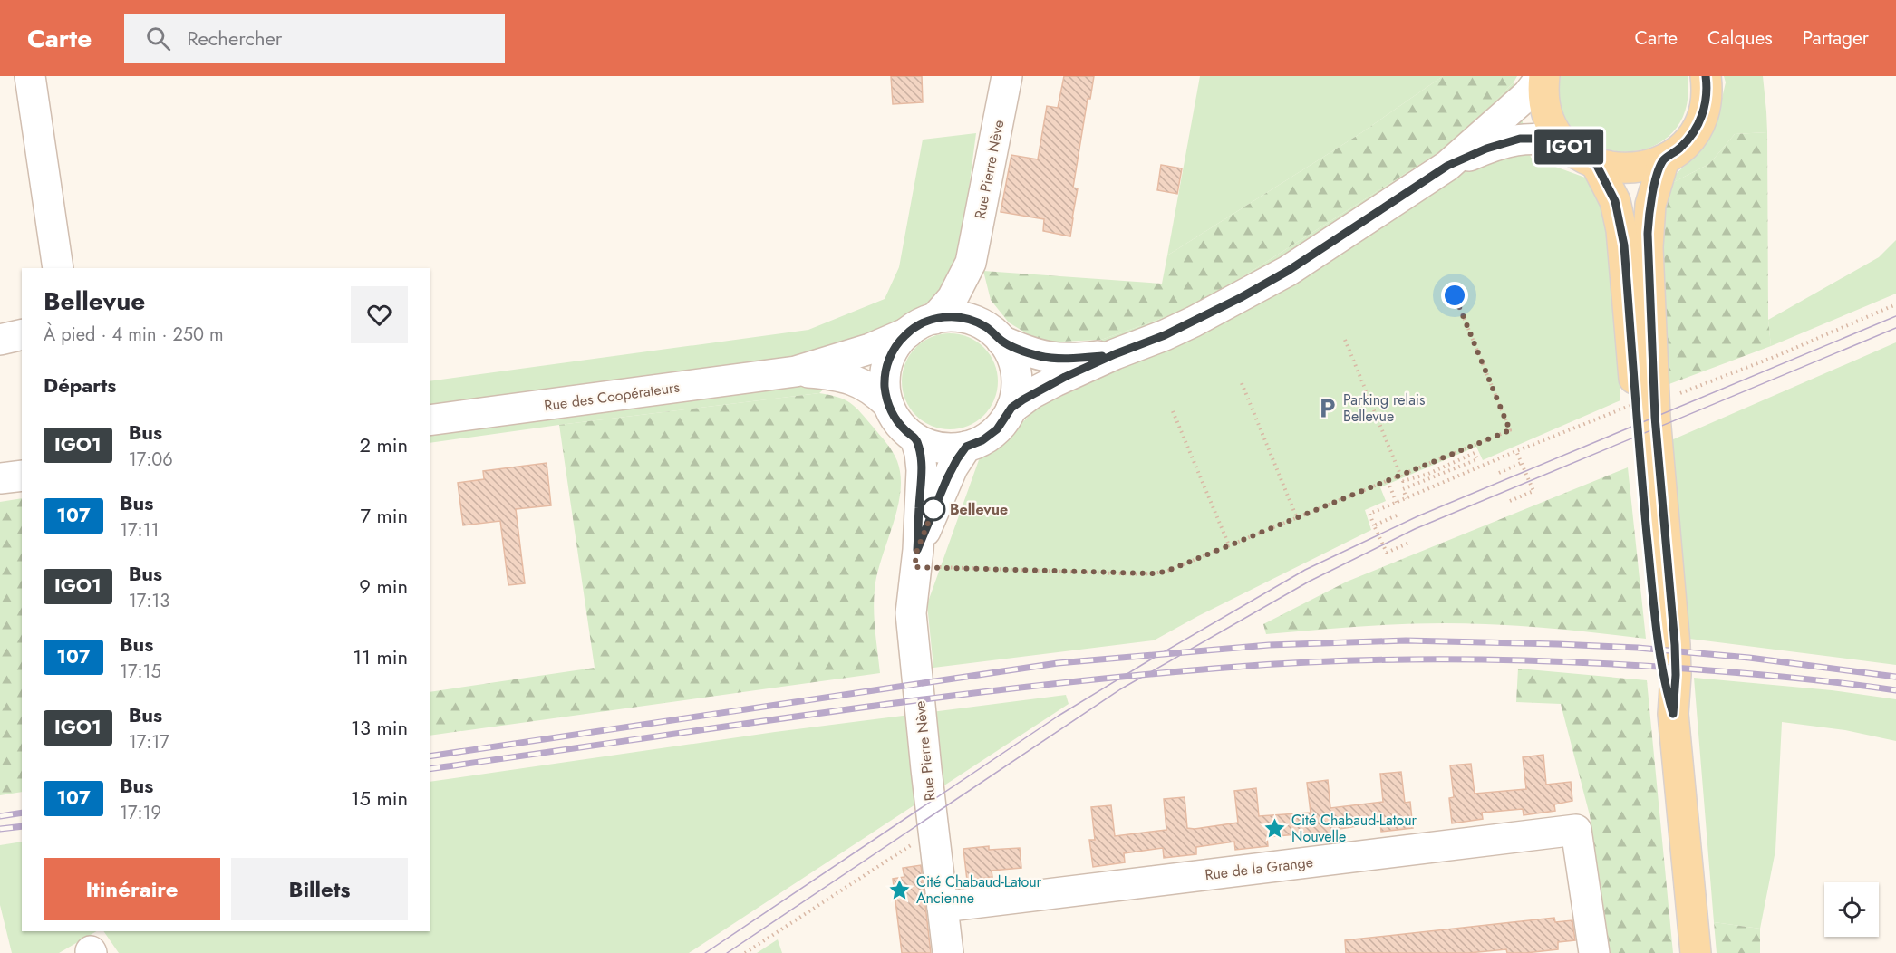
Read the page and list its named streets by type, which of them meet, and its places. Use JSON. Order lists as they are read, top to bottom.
{
  "streets": {
    "street": ["Rue Pierre Nève", "Rue des Coopérateurs", "Rue de la Grange"]
  },
  "crossings": [
    ["Rue Pierre Nève", "Rue des Coopérateurs"],
    ["Rue Pierre Nève", "Rue de la Grange"]
  ],
  "places": {
    "parking": ["Parking relais Bellevue"],
    "other": ["Bellevue"],
    "place": ["Cité Chabaud-Latour Nouvelle", "Cité Chabaud-Latour Ancienne"]
  },
  "lines": ["bus line IGO1"],
  "page": {
    "header": "Carte",
    "search": "Rechercher",
    "nav": ["Carte", "Calques", "Partager"],
    "on_map": "IGO1",
    "heading": [
      ["Bellevue", "À pied · 4 min · 250 m"],
      "Départs"
    ],
    "list": [
      {
        "mark": "IGO1",
        "name": "Bus",
        "note": "17:06",
        "value": "2 min"
      },
      {
        "mark": "107",
        "name": "Bus",
        "note": "17:11",
        "value": "7 min"
      },
      {
        "mark": "IGO1",
        "name": "Bus",
        "note": "17:13",
        "value": "9 min"
      },
      {
        "mark": "107",
        "name": "Bus",
        "note": "17:15",
        "value": "11 min"
      },
      {
        "mark": "IGO1",
        "name": "Bus",
        "note": "17:17",
        "value": "13 min"
      },
      {
        "mark": "107",
        "name": "Bus",
        "note": "17:19",
        "value": "15 min"
      }
    ],
    "buttons": ["Itinéraire", "Billets"]
  }
}
